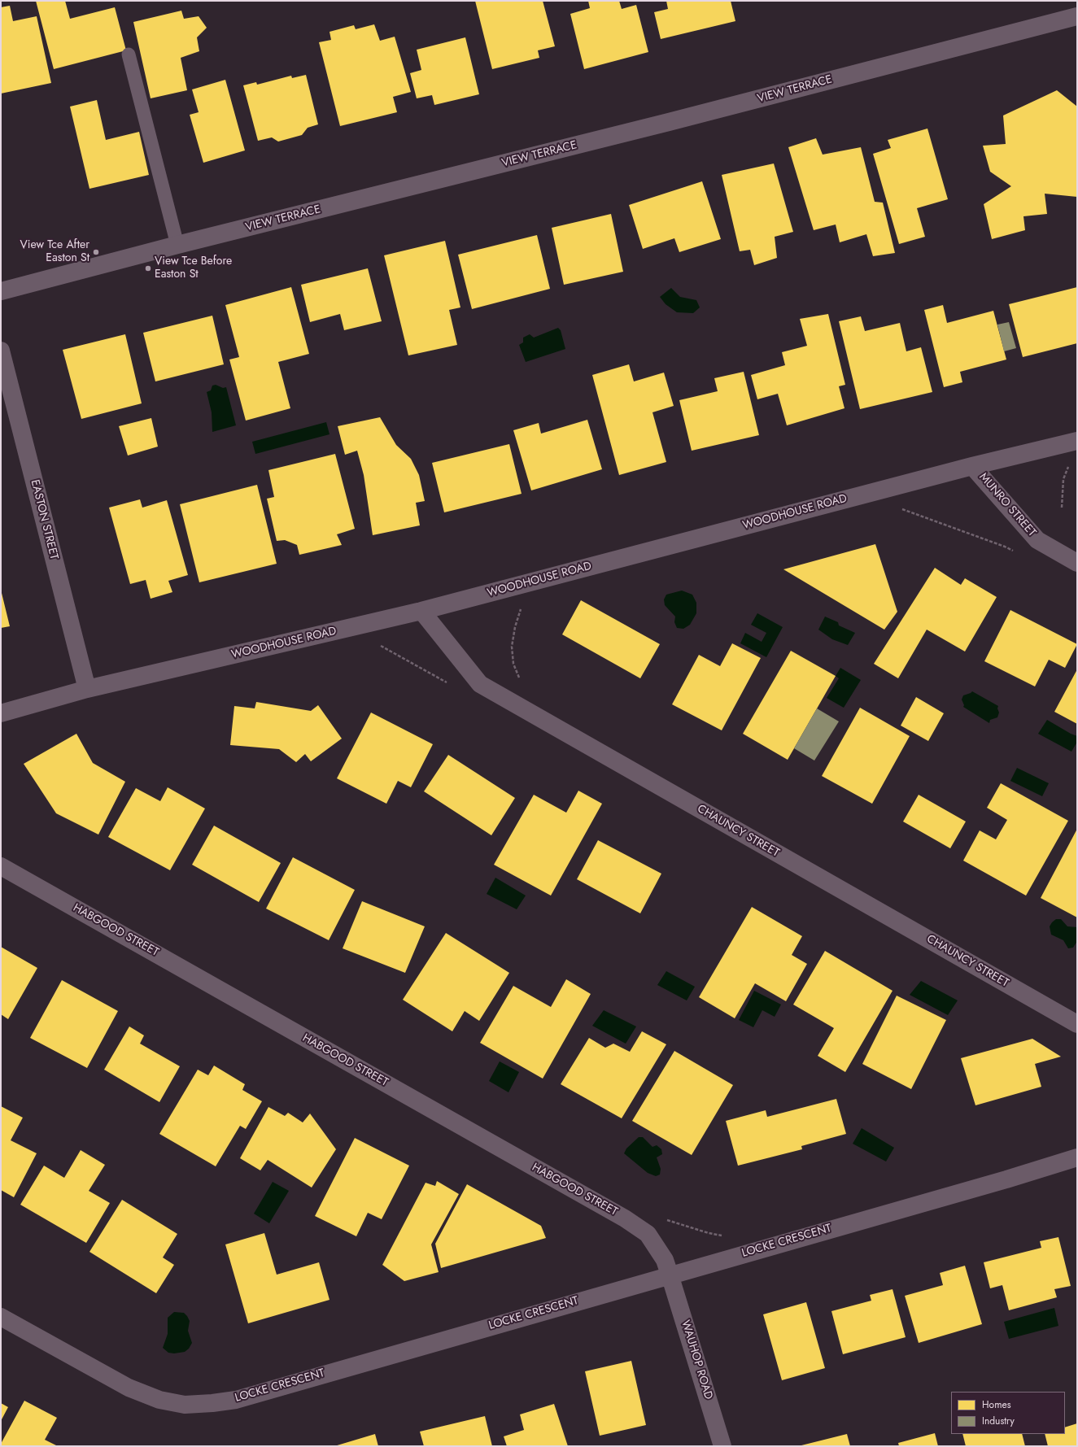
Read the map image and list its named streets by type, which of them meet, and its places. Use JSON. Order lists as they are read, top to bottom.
{
  "streets": {
    "street": [
      "VIEW TERRACE",
      "MUNRO STREET",
      "WOODHOUSE ROAD",
      "EASTON STREET",
      "CHAUNCY STREET",
      "HABGOOD STREET",
      "LOCKE CRESCENT",
      "WAUHOP ROAD"
    ]
  },
  "crossings": [
    ["MUNRO STREET", "WOODHOUSE ROAD"],
    ["WOODHOUSE ROAD", "EASTON STREET"],
    ["WOODHOUSE ROAD", "CHAUNCY STREET"],
    ["HABGOOD STREET", "LOCKE CRESCENT"],
    ["HABGOOD STREET", "WAUHOP ROAD"],
    ["LOCKE CRESCENT", "WAUHOP ROAD"]
  ],
  "places": ["View Tce After Easton St", "View Tce Before Easton St"],
  "legend": ["Homes", "Industry"]
}
